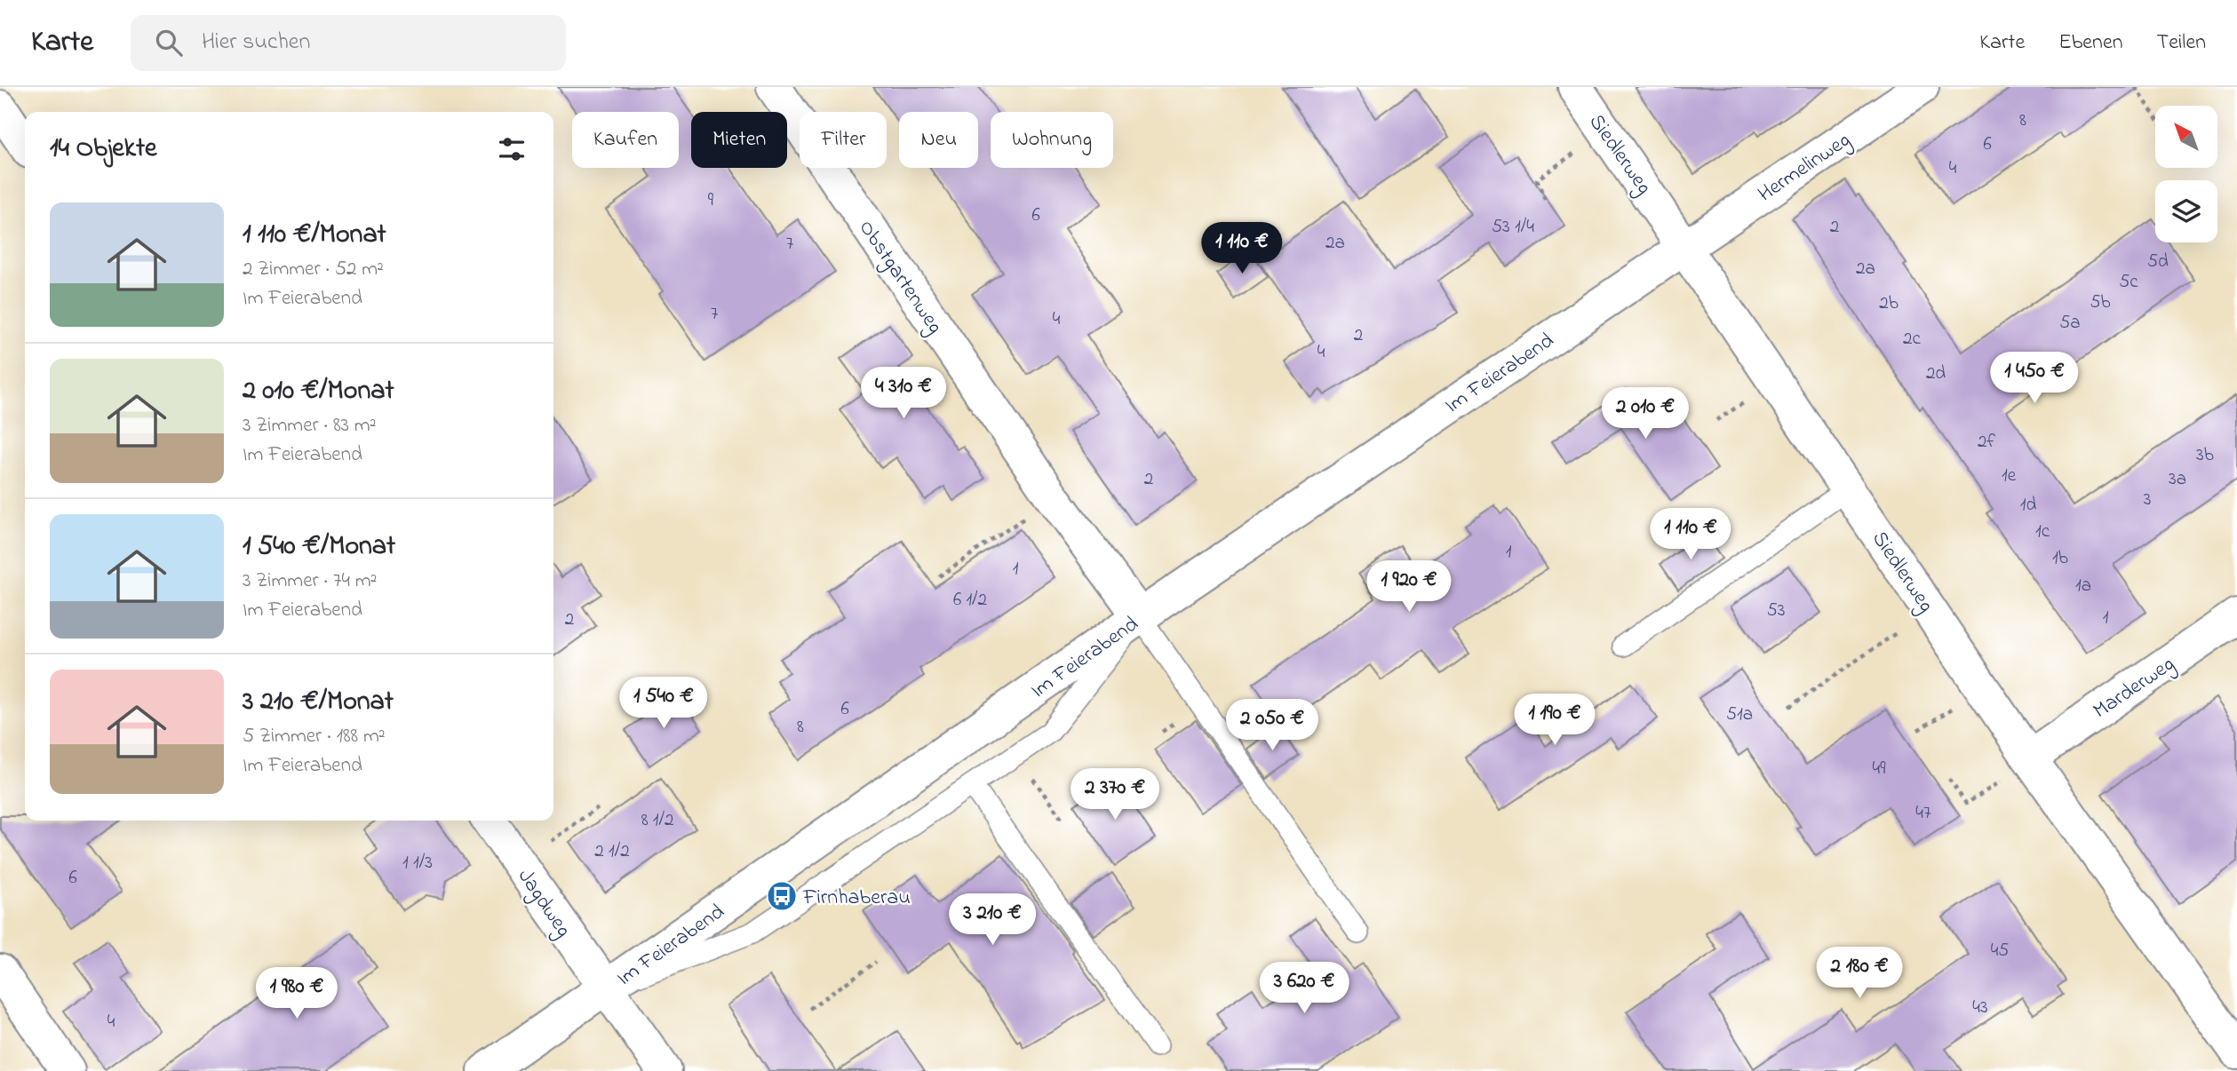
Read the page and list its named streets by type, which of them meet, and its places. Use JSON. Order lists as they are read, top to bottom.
{
  "streets": {
    "street": [
      "Siedlerweg",
      "Hermelinweg",
      "Obstgartenweg",
      "Im Feierabend",
      "Marderweg",
      "Jagdweg"
    ]
  },
  "crossings": [
    ["Siedlerweg", "Hermelinweg"],
    ["Siedlerweg", "Im Feierabend"],
    ["Siedlerweg", "Marderweg"],
    ["Hermelinweg", "Im Feierabend"],
    ["Obstgartenweg", "Im Feierabend"],
    ["Im Feierabend", "Jagdweg"]
  ],
  "places": {
    "bus stop": ["Firnhaberau"]
  },
  "house_numbers": [
    "8",
    "6",
    "4",
    "9",
    "6",
    "53 1/4",
    "2",
    "2a",
    "7",
    "5d",
    "2a",
    "5c",
    "5b",
    "2b",
    "7",
    "4",
    "5a",
    "2",
    "2c",
    "4",
    "2d",
    "2f",
    "3b",
    "1e",
    "2",
    "3a",
    "3",
    "1d",
    "1c",
    "1",
    "1b",
    "1",
    "1a",
    "6 1/2",
    "53",
    "1",
    "2",
    "6",
    "51a",
    "8",
    "49",
    "47",
    "8 1/2",
    "2 1/2",
    "1 1/3",
    "6",
    "45",
    "43",
    "4"
  ],
  "north": "top left",
  "page": {
    "header": "Karte",
    "search": "Hier suchen",
    "nav": ["Karte", "Ebenen", "Teilen"],
    "chip": [
      "Kaufen",
      "Mieten",
      "Filter",
      "Neu",
      "Wohnung"
    ],
    "heading": "14 Objekte",
    "list": [
      {
        "name": "1 110 €/Monat",
        "note": "2 Zimmer · 52 m² · Im Feierabend"
      },
      {
        "name": "2 010 €/Monat",
        "note": "3 Zimmer · 83 m² · Im Feierabend"
      },
      {
        "name": "1 540 €/Monat",
        "note": "3 Zimmer · 74 m² · Im Feierabend"
      },
      {
        "name": "3 210 €/Monat",
        "note": "5 Zimmer · 188 m² · Im Feierabend"
      }
    ],
    "price": [
      "1 110 €",
      "1 450 €",
      "4 310 €",
      "2 010 €",
      "1 110 €",
      "1 920 €",
      "1 540 €",
      "1 190 €",
      "2 050 €",
      "2 370 €",
      "3 210 €",
      "2 180 €",
      "3 620 €",
      "1 980 €"
    ]
  }
}
